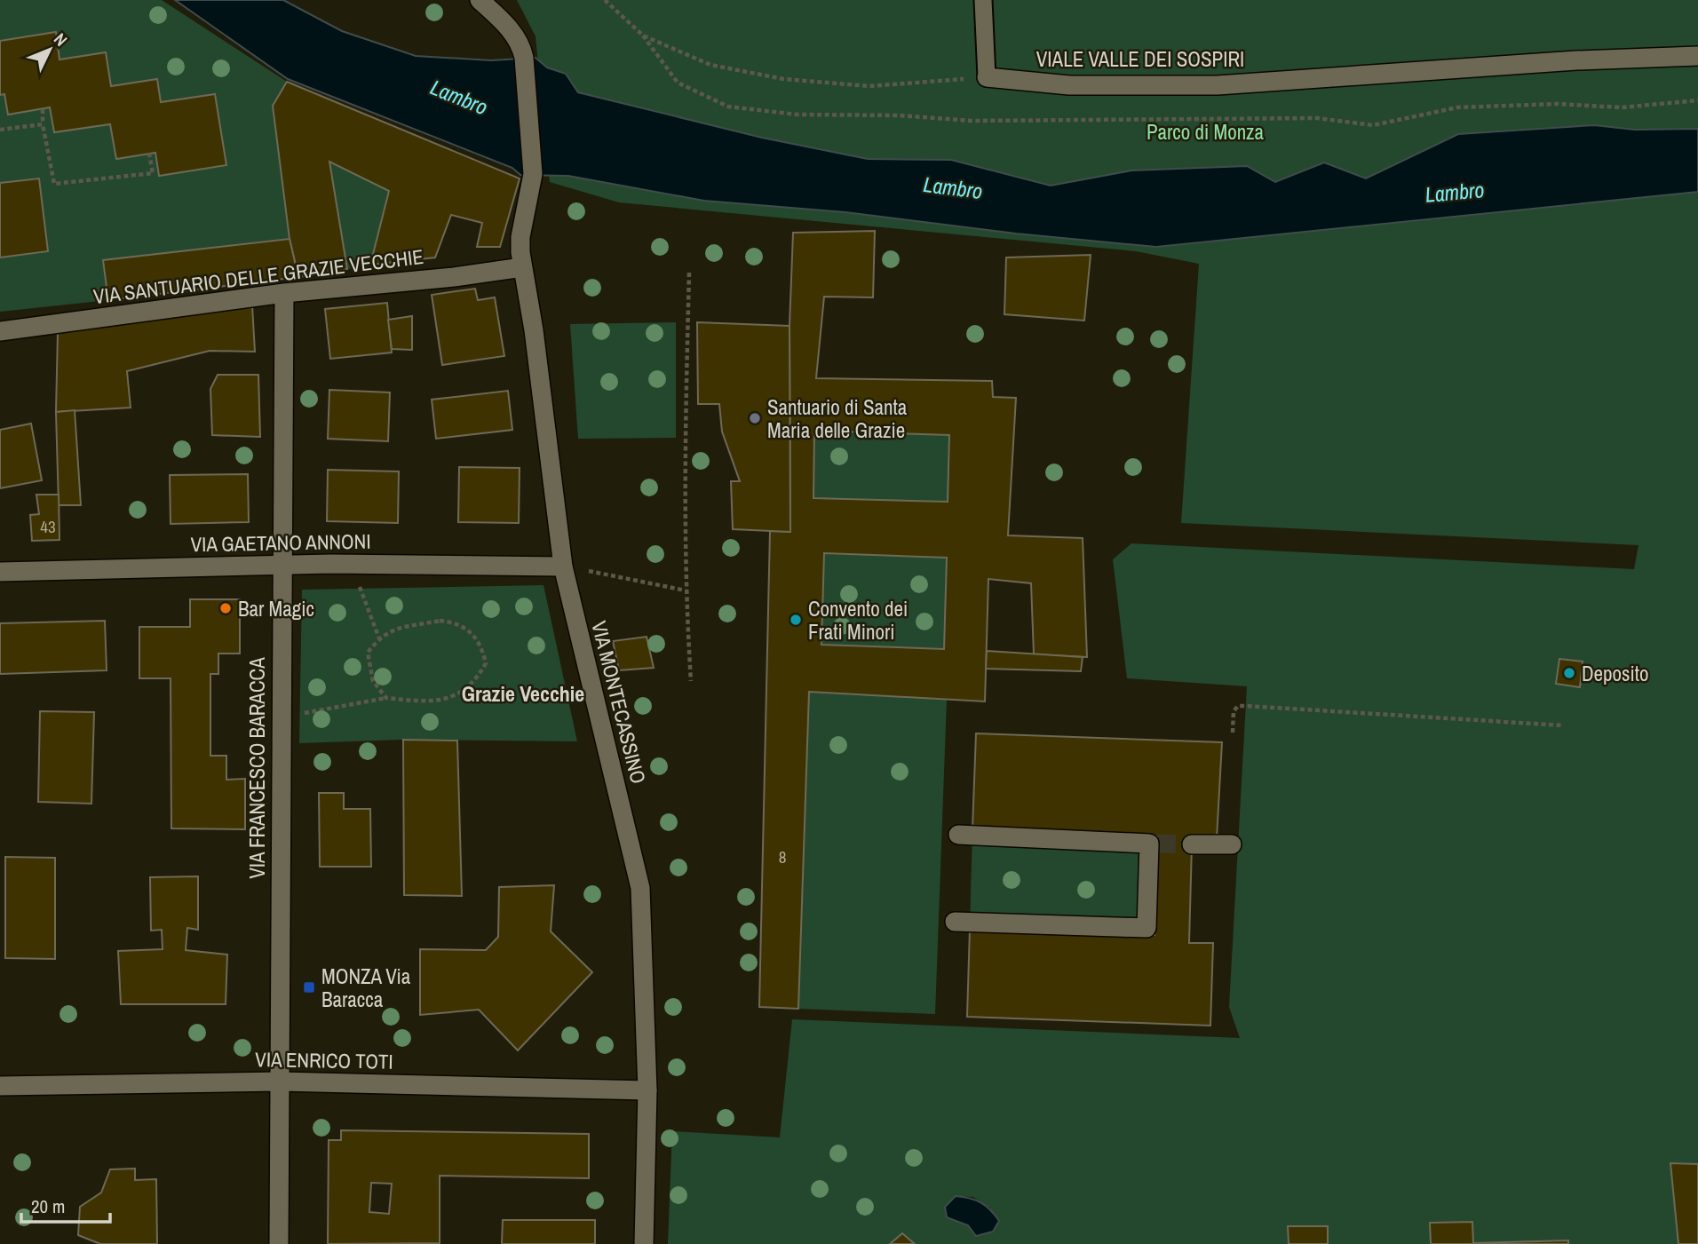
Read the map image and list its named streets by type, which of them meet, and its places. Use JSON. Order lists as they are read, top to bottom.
{
  "streets": {
    "street": [
      "VIALE VALLE DEI SOSPIRI",
      "VIA SANTUARIO DELLE GRAZIE VECCHIE",
      "VIA GAETANO ANNONI",
      "VIA MONTECASSINO",
      "VIA FRANCESCO BARACCA",
      "VIA ENRICO TOTI"
    ]
  },
  "crossings": [
    ["VIA SANTUARIO DELLE GRAZIE VECCHIE", "VIA MONTECASSINO"],
    ["VIA SANTUARIO DELLE GRAZIE VECCHIE", "VIA FRANCESCO BARACCA"],
    ["VIA GAETANO ANNONI", "VIA MONTECASSINO"],
    ["VIA GAETANO ANNONI", "VIA FRANCESCO BARACCA"],
    ["VIA MONTECASSINO", "VIA ENRICO TOTI"],
    ["VIA FRANCESCO BARACCA", "VIA ENRICO TOTI"]
  ],
  "districts": ["Grazie Vecchie"],
  "water": ["Lambro"],
  "parks": ["Parco di Monza"],
  "places": {
    "other": [
      "Santuario di Santa Maria delle Grazie",
      "Bar Magic",
      "Convento dei Frati Minori",
      "Deposito"
    ],
    "transit": ["MONZA Via Baracca"]
  },
  "house_numbers": ["43", "8"],
  "scale_bar": "20 m",
  "north": "top right"
}
